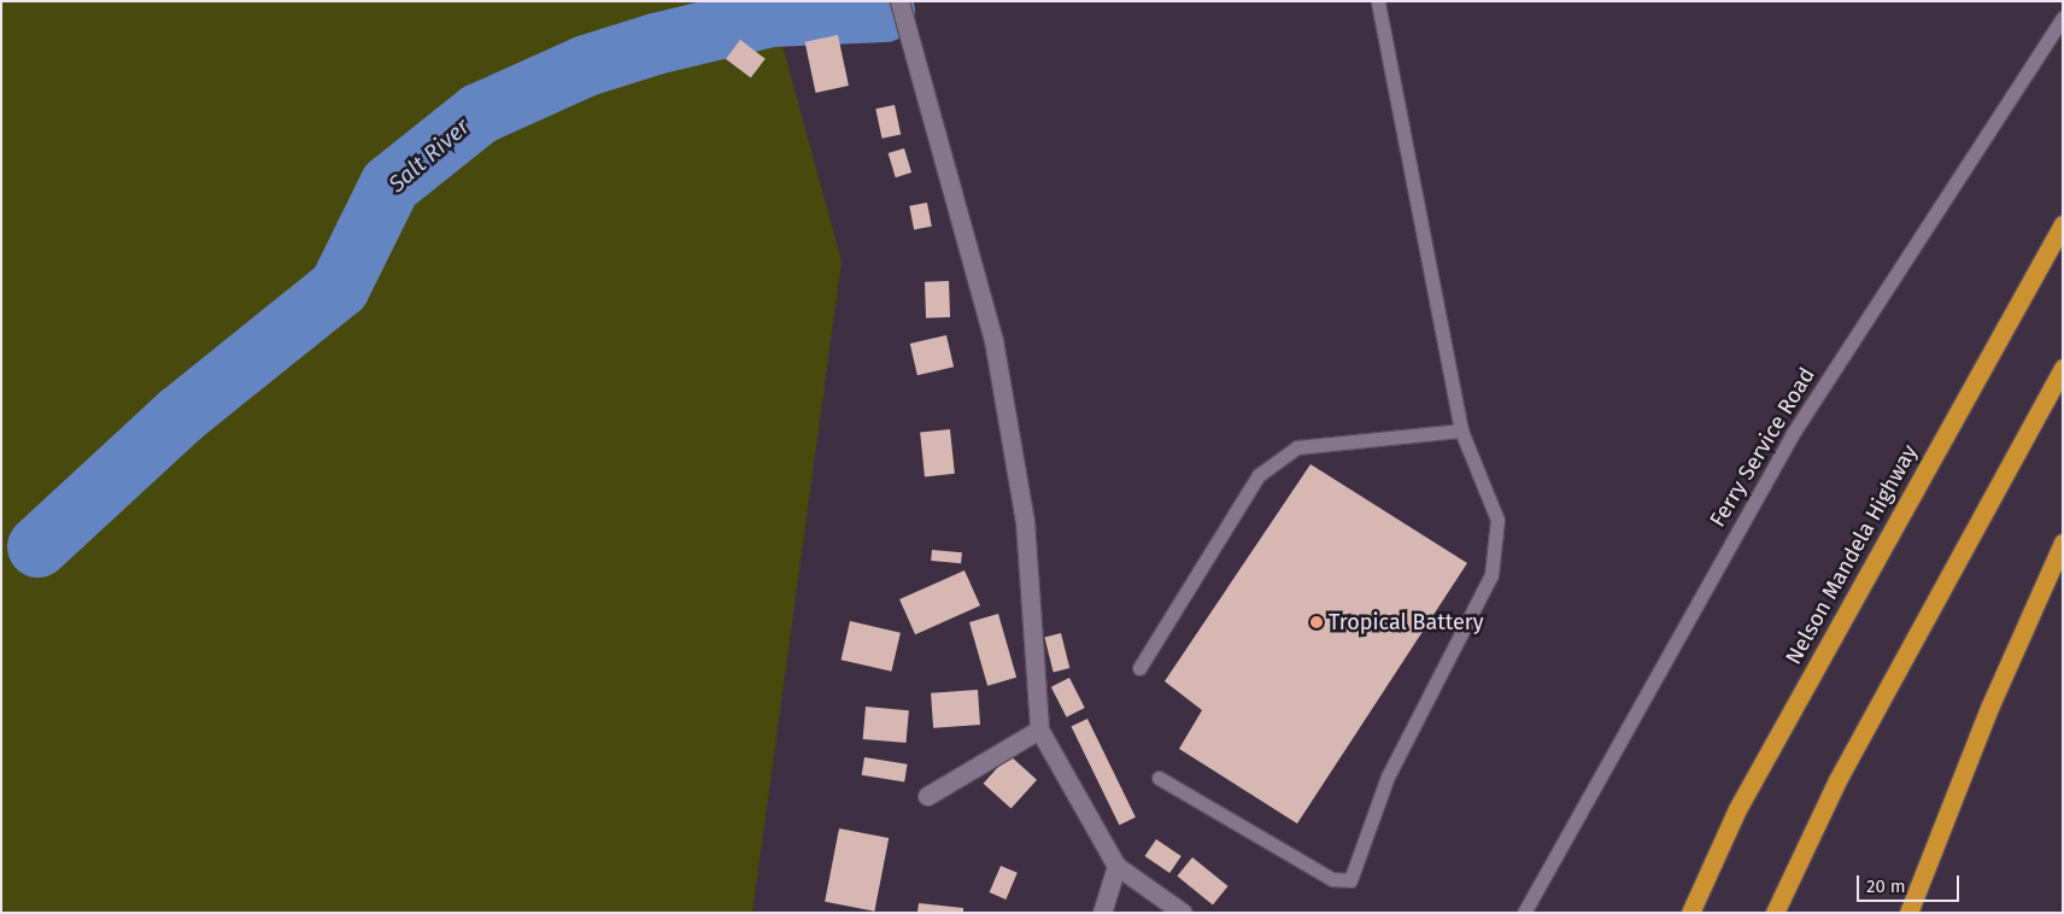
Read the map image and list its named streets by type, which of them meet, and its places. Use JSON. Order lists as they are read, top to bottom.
{
  "streets": {
    "highway": ["Nelson Mandela Highway"],
    "lane": ["Ferry Service Road"]
  },
  "water": ["Salt River"],
  "places": ["Tropical Battery"],
  "scale_bar": "20 m"
}
